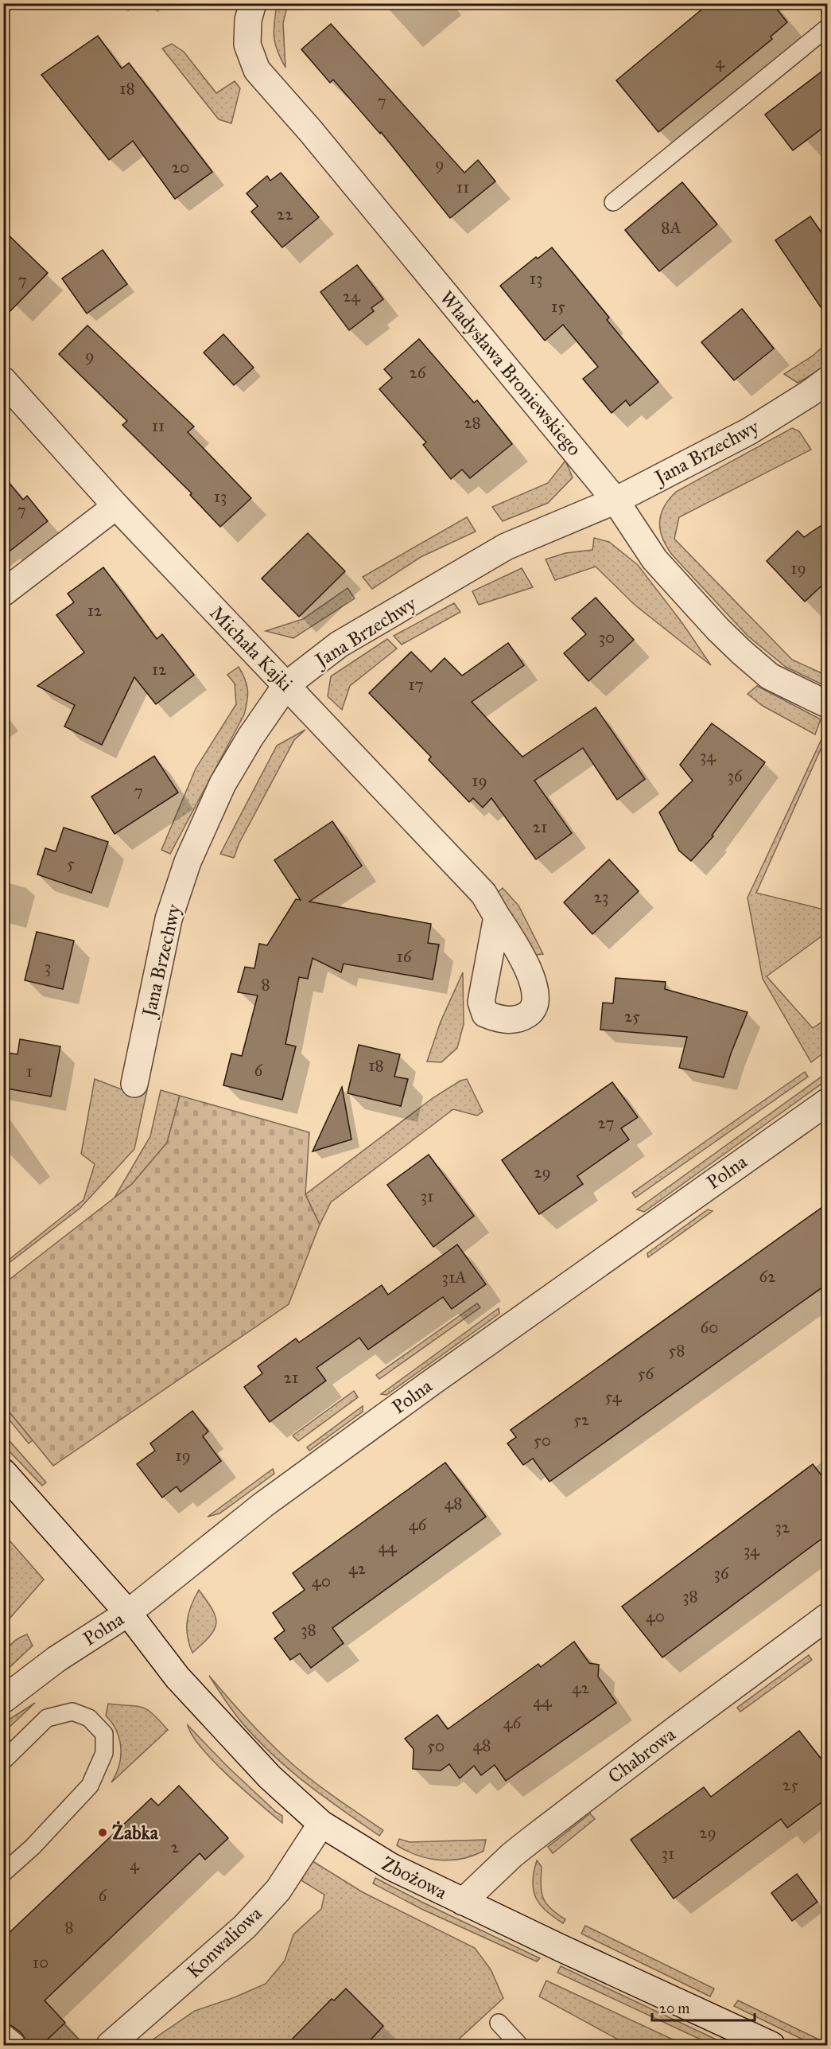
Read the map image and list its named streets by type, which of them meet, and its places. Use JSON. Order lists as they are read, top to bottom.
{
  "streets": {
    "street": [
      "Władysława Broniewskiego",
      "Jana Brzechwy",
      "Michała Kajki",
      "Polna",
      "Chabrowa",
      "Zbożowa",
      "Konwaliowa"
    ]
  },
  "crossings": [
    ["Władysława Broniewskiego", "Jana Brzechwy"],
    ["Jana Brzechwy", "Michała Kajki"],
    ["Polna", "Zbożowa"],
    ["Chabrowa", "Zbożowa"],
    ["Zbożowa", "Konwaliowa"]
  ],
  "places": ["Żabka"],
  "house_numbers": [
    "4",
    "18",
    "7",
    "9",
    "20",
    "11",
    "22",
    "8A",
    "13",
    "7",
    "24",
    "15",
    "9",
    "26",
    "28",
    "11",
    "13",
    "7",
    "19",
    "12",
    "30",
    "12",
    "17",
    "34",
    "36",
    "19",
    "7",
    "21",
    "5",
    "23",
    "16",
    "3",
    "8",
    "25",
    "18",
    "6",
    "1",
    "27",
    "29",
    "31",
    "62",
    "31A",
    "60",
    "58",
    "56",
    "21",
    "54",
    "52",
    "50",
    "19",
    "48",
    "46",
    "32",
    "44",
    "34",
    "42",
    "36",
    "40",
    "38",
    "40",
    "38",
    "42",
    "44",
    "46",
    "48",
    "50",
    "25",
    "29",
    "2",
    "31",
    "4",
    "6",
    "8",
    "10"
  ],
  "scale_bar": "20 m"
}
